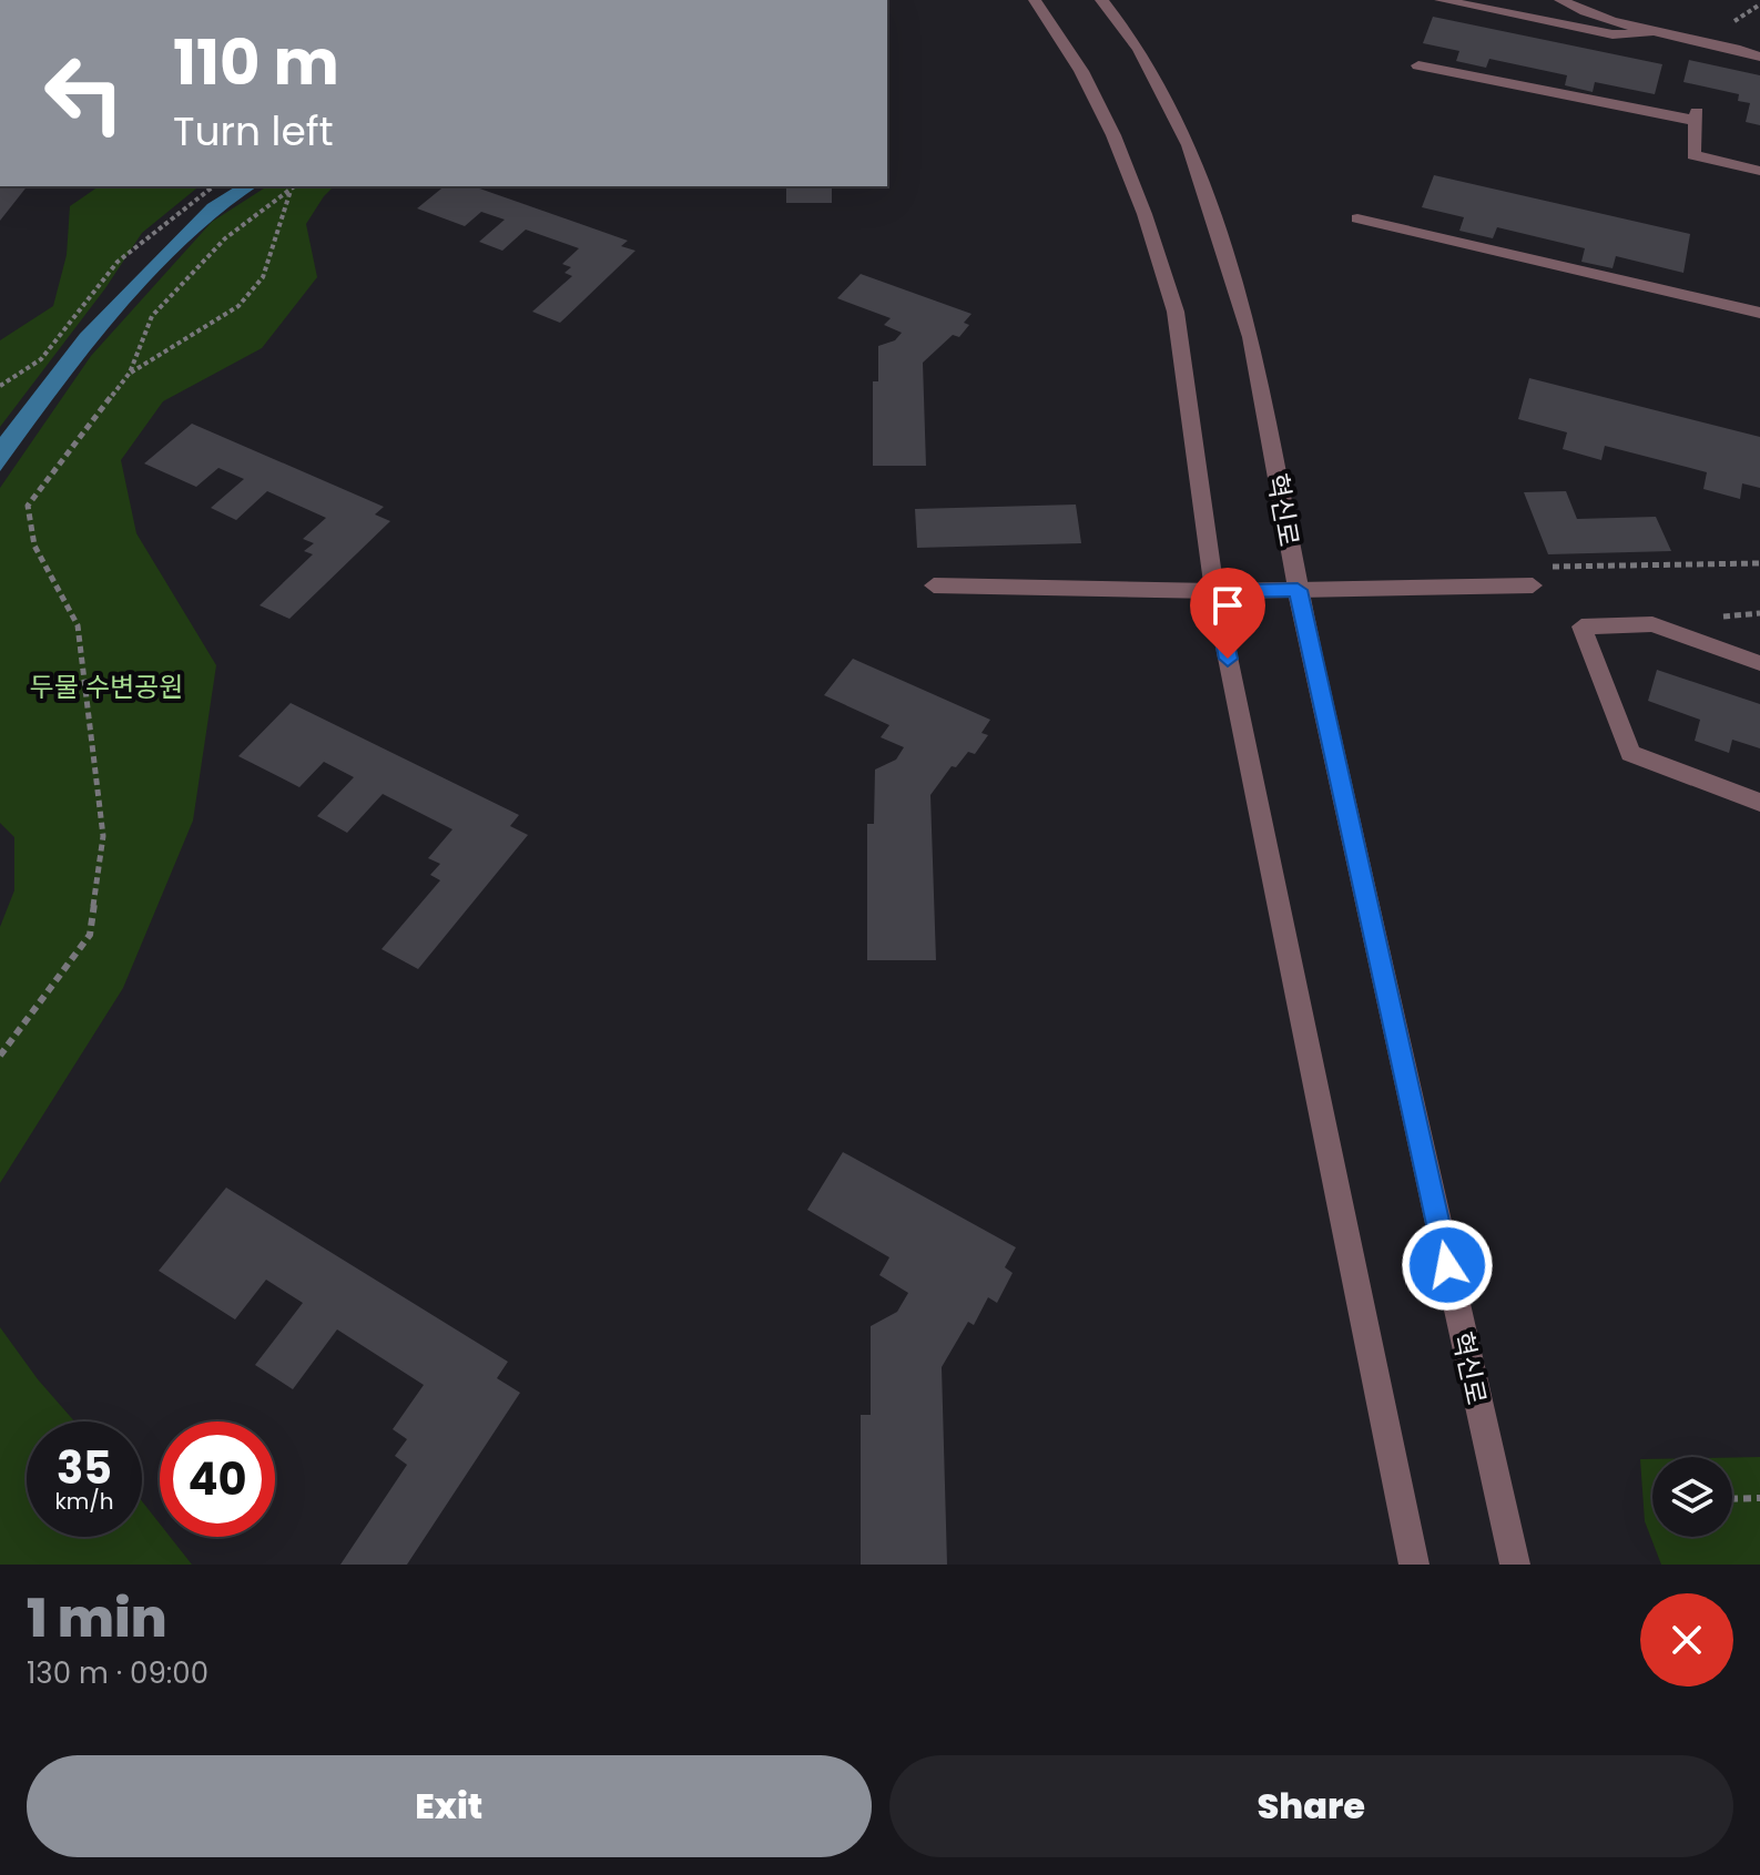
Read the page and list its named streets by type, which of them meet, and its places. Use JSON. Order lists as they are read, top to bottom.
{
  "streets": {
    "street": ["혁신로"]
  },
  "parks": ["두물 수변공원"],
  "page": {
    "turn": ["110 m", "Turn left"],
    "speed": "35 km/h",
    "limit": "40",
    "heading": ["1 min", "130 m · 09:00"],
    "buttons": ["Exit", "Share"]
  }
}
